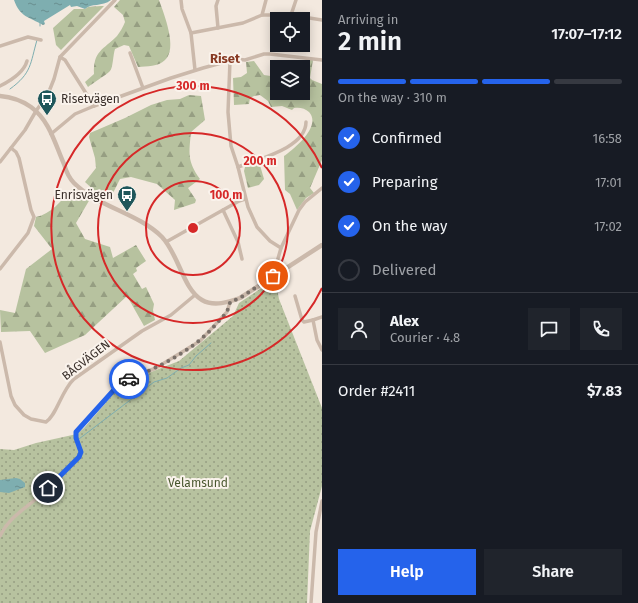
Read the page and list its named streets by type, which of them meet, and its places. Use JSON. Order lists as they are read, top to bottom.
{
  "streets": {
    "street": ["BÅGVÄGEN"]
  },
  "districts": ["Riset"],
  "parks": ["Velamsund"],
  "places": {
    "bus stop": ["Risetvägen", "Enrisvägen"]
  },
  "page": {
    "heading": ["2 min", "Arriving in", "17:07–17:12"],
    "panel": [
      "Alex",
      "Courier · 4.8",
      "Order #2411",
      "$7.83"
    ],
    "bar": "On the way · 310 m",
    "list": [
      ["Confirmed", "16:58"],
      ["Preparing", "17:01"],
      ["On the way", "17:02"],
      "Delivered"
    ],
    "buttons": ["Help", "Share"]
  },
  "rings": ["300 m", "200 m", "100 m"]
}
